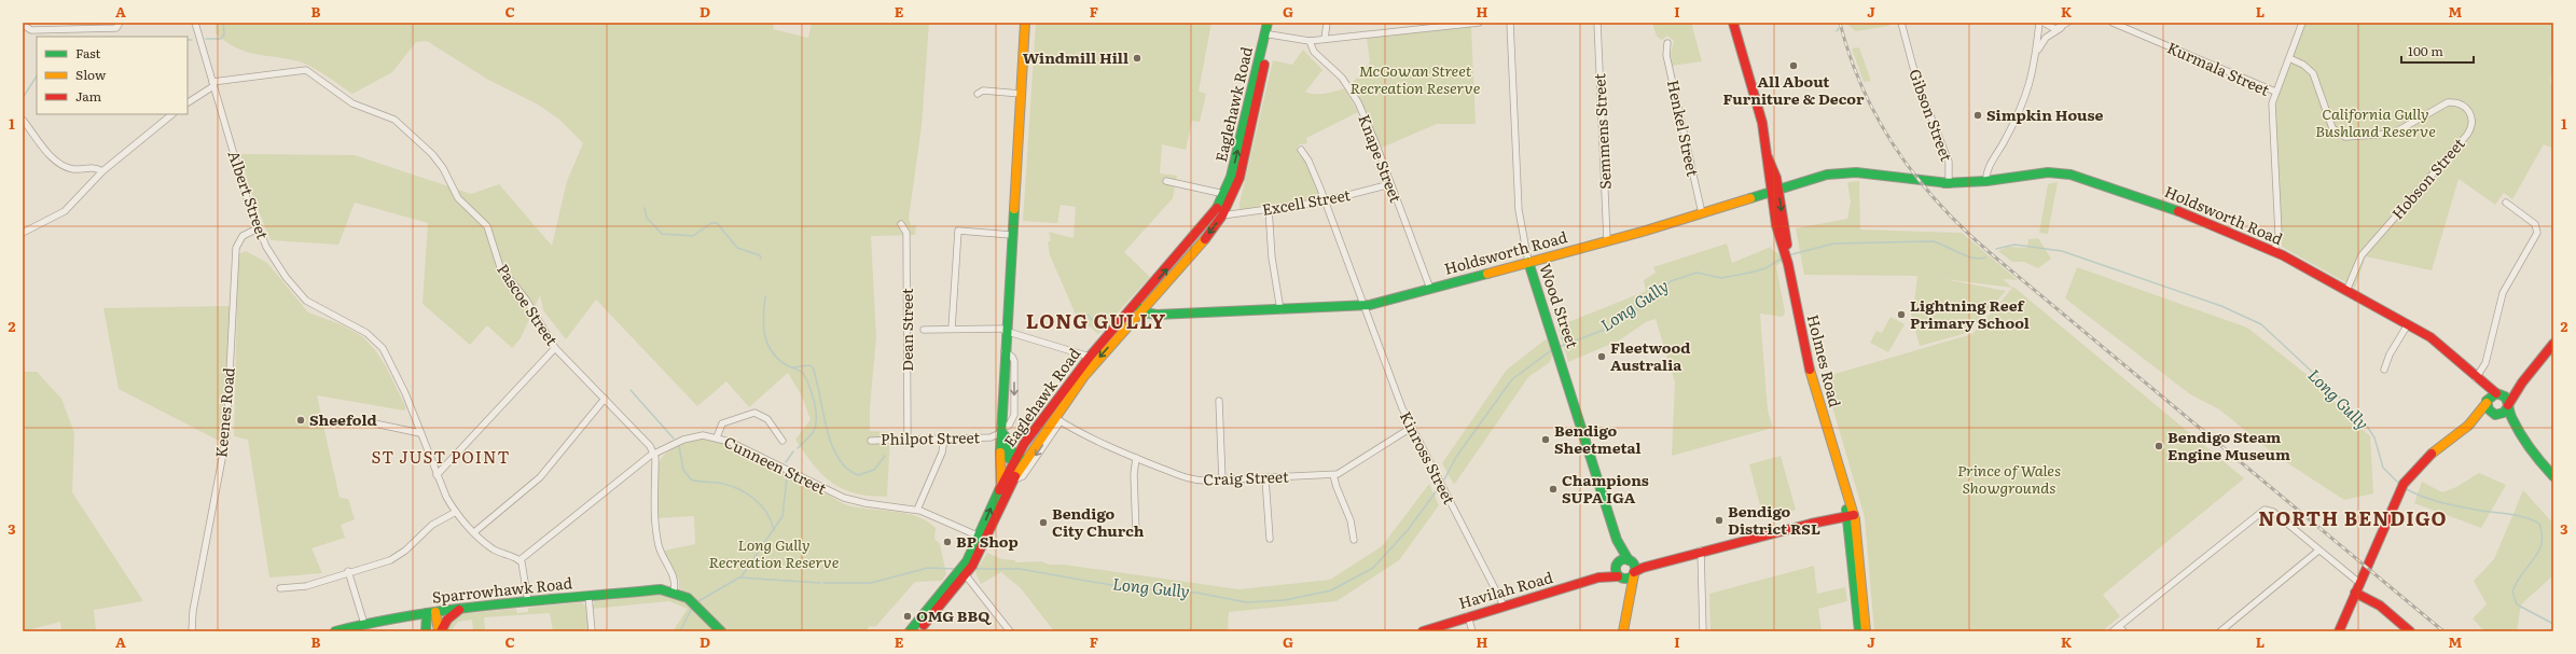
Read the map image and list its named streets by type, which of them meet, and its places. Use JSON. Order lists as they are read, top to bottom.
{
  "streets": {
    "main road": [
      "Eaglehawk Road",
      "Holdsworth Road",
      "Wood Street",
      "Holmes Road",
      "Sparrowhawk Road",
      "Havilah Road"
    ],
    "street": [
      "Kurmala Street",
      "Gibson Street",
      "Henkel Street",
      "Semmens Street",
      "Knape Street",
      "Hobson Street",
      "Albert Street",
      "Excell Street",
      "Pascoe Street",
      "Dean Street",
      "Keenes Road",
      "Philpot Street",
      "Kinross Street",
      "Cunneen Street",
      "Craig Street"
    ]
  },
  "crossings": [
    ["Kurmala Street", "Holdsworth Road"],
    ["Eaglehawk Road", "Excell Street"],
    ["Eaglehawk Road", "Holdsworth Road"],
    ["Eaglehawk Road", "Cunneen Street"],
    ["Eaglehawk Road", "Craig Street"],
    ["Gibson Street", "Holdsworth Road"],
    ["Henkel Street", "Holdsworth Road"],
    ["Semmens Street", "Holdsworth Road"],
    ["Knape Street", "Excell Street"],
    ["Knape Street", "Holdsworth Road"],
    ["Hobson Street", "Holdsworth Road"],
    ["Albert Street", "Pascoe Street"],
    ["Albert Street", "Keenes Road"],
    ["Albert Street", "Cunneen Street"],
    ["Excell Street", "Kinross Street"],
    ["Holdsworth Road", "Wood Street"],
    ["Holdsworth Road", "Holmes Road"],
    ["Holdsworth Road", "Kinross Street"],
    ["Pascoe Street", "Cunneen Street"],
    ["Wood Street", "Havilah Road"],
    ["Dean Street", "Philpot Street"],
    ["Kinross Street", "Craig Street"],
    ["Kinross Street", "Havilah Road"]
  ],
  "districts": ["LONG GULLY", "ST JUST POINT", "NORTH BENDIGO"],
  "water": ["Long Gully"],
  "parks": [
    "McGowan Street Recreation Reserve",
    "California Gully Bushland Reserve",
    "Prince of Wales Showgrounds",
    "Long Gully Recreation Reserve"
  ],
  "places": [
    "Windmill Hill",
    "All About Furniture & Decor",
    "Simpkin House",
    "Lightning Reef Primary School",
    "Fleetwood Australia",
    "Sheefold",
    "Bendigo Sheetmetal",
    "Bendigo Steam Engine Museum",
    "Champions SUPA IGA",
    "Bendigo District RSL",
    "Bendigo City Church",
    "BP Shop",
    "OMG BBQ"
  ],
  "legend": ["Fast", "Slow", "Jam"],
  "scale_bar": "100 m",
  "grid": {
    "columns": [
      "A",
      "B",
      "C",
      "D",
      "E",
      "F",
      "G",
      "H",
      "I",
      "J",
      "K",
      "L",
      "M"
    ],
    "rows": ["1", "2", "3"]
  }
}
